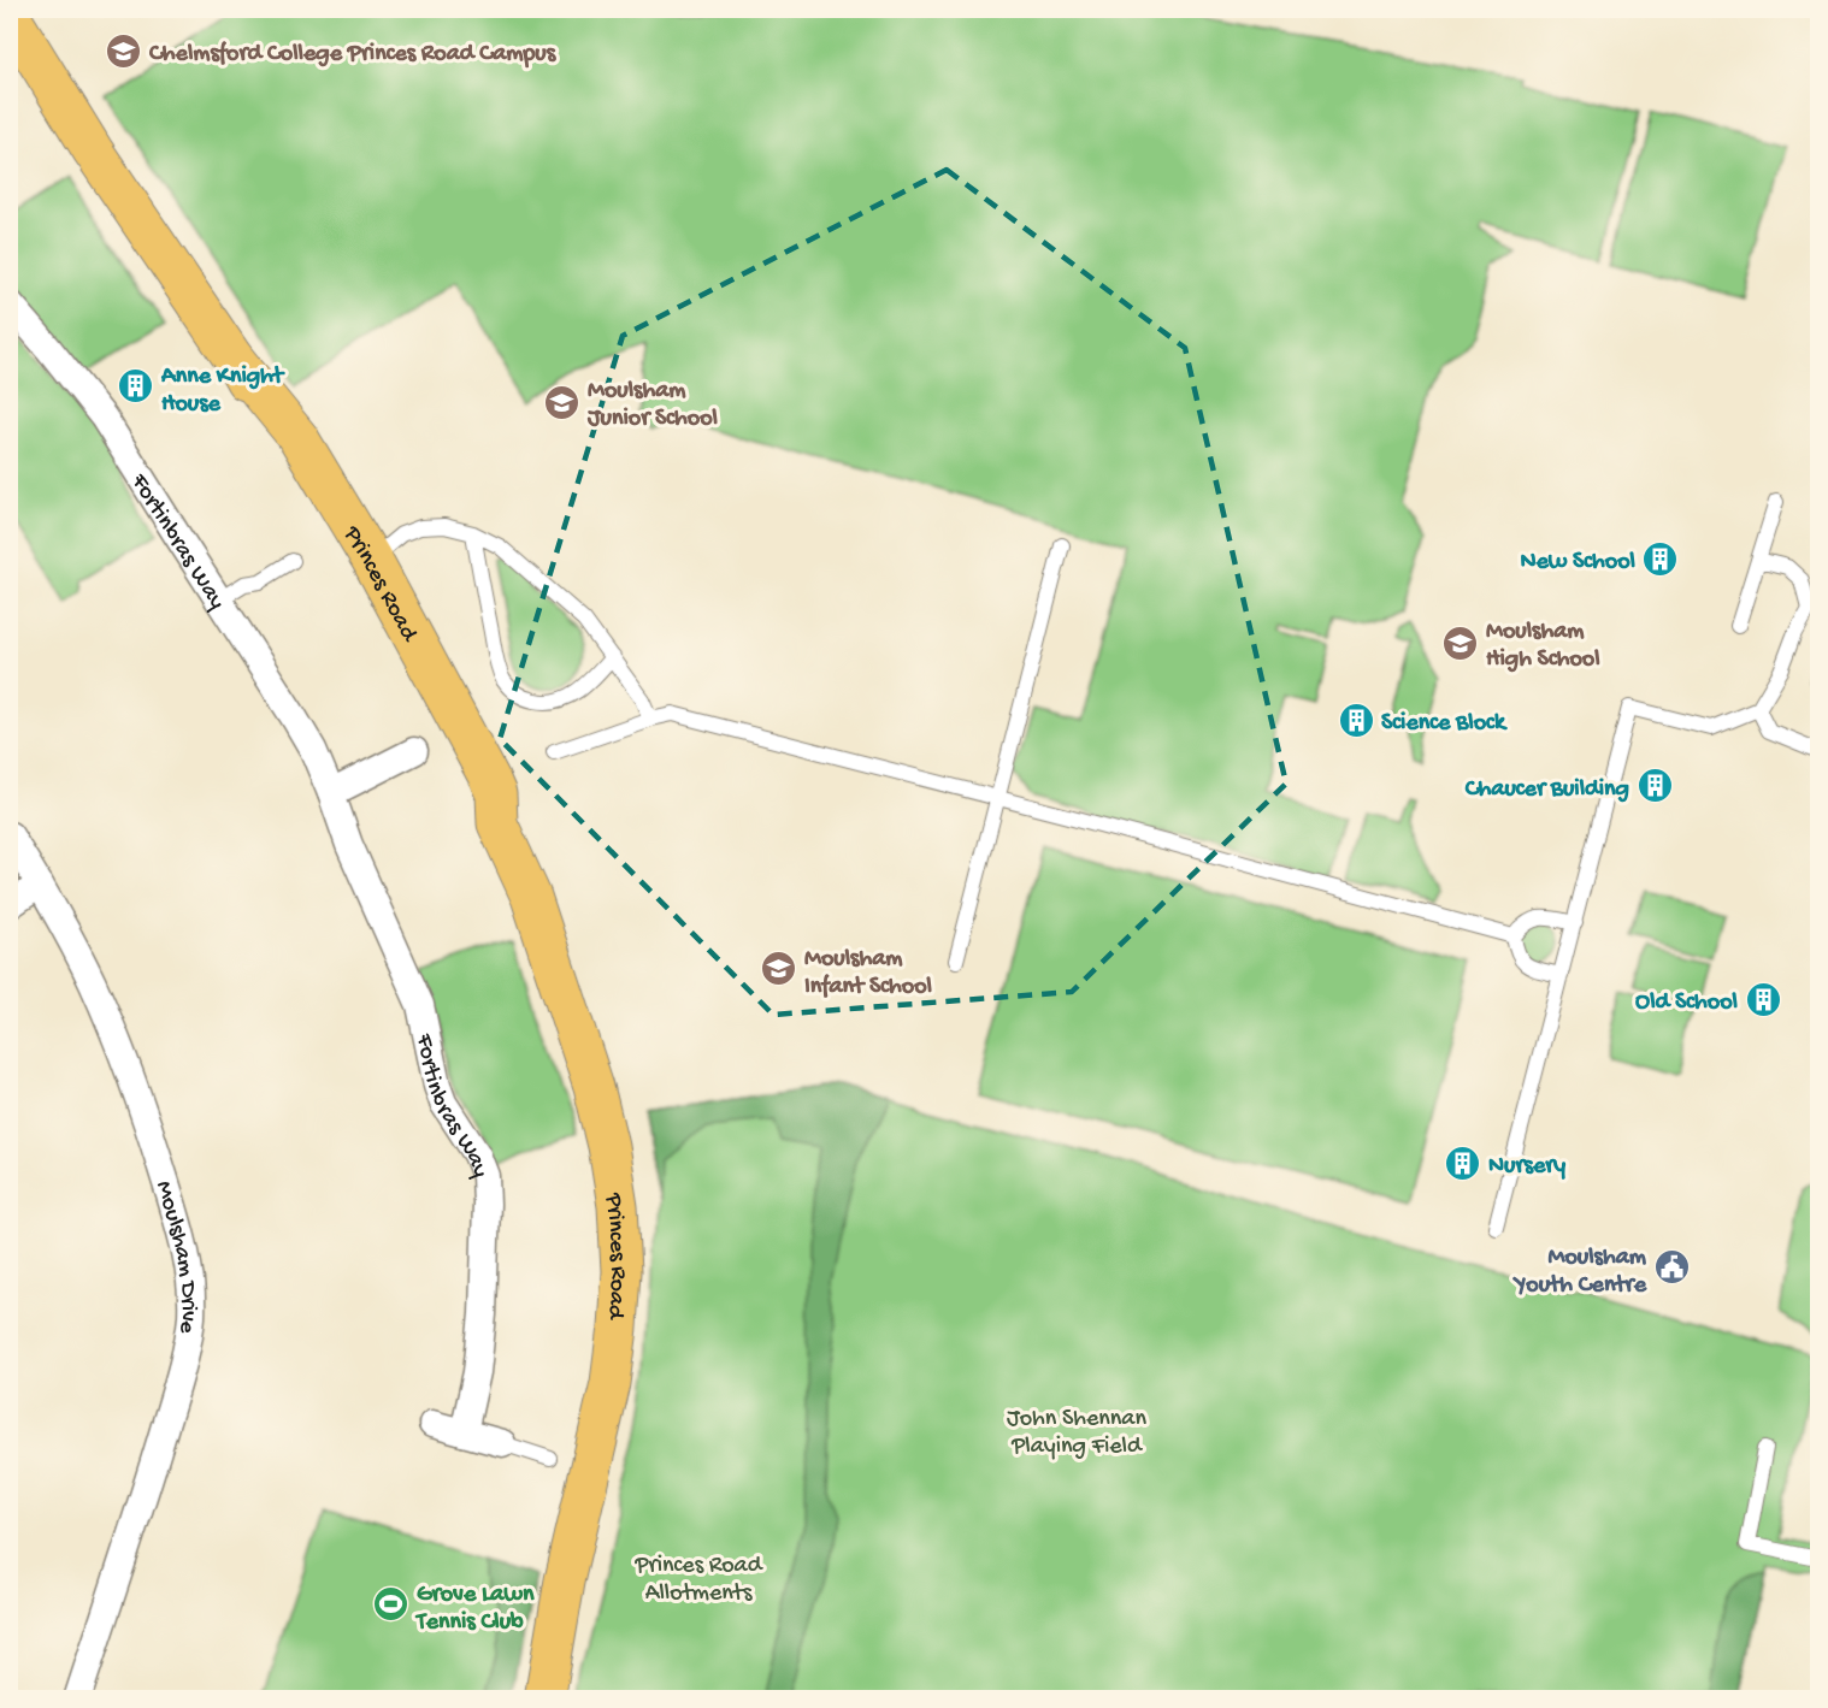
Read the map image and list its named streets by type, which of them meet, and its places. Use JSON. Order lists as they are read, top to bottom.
{
  "streets": {
    "main road": ["Princes Road"],
    "street": ["Fortinbras Way", "Moulsham Drive"]
  },
  "parks": ["John Shennan Playing Field", "Princes Road Allotments"],
  "places": {
    "school or university": [
      "Chelmsford College Princes Road Campus",
      "Moulsham Junior School",
      "Moulsham High School",
      "Moulsham Infant School"
    ],
    "building": [
      "Anne Knight House",
      "New School",
      "Science Block",
      "Chaucer Building",
      "Old School",
      "Nursery"
    ],
    "public building": ["Moulsham Youth Centre"],
    "sports": ["Grove Lawn Tennis Club"]
  }
}
